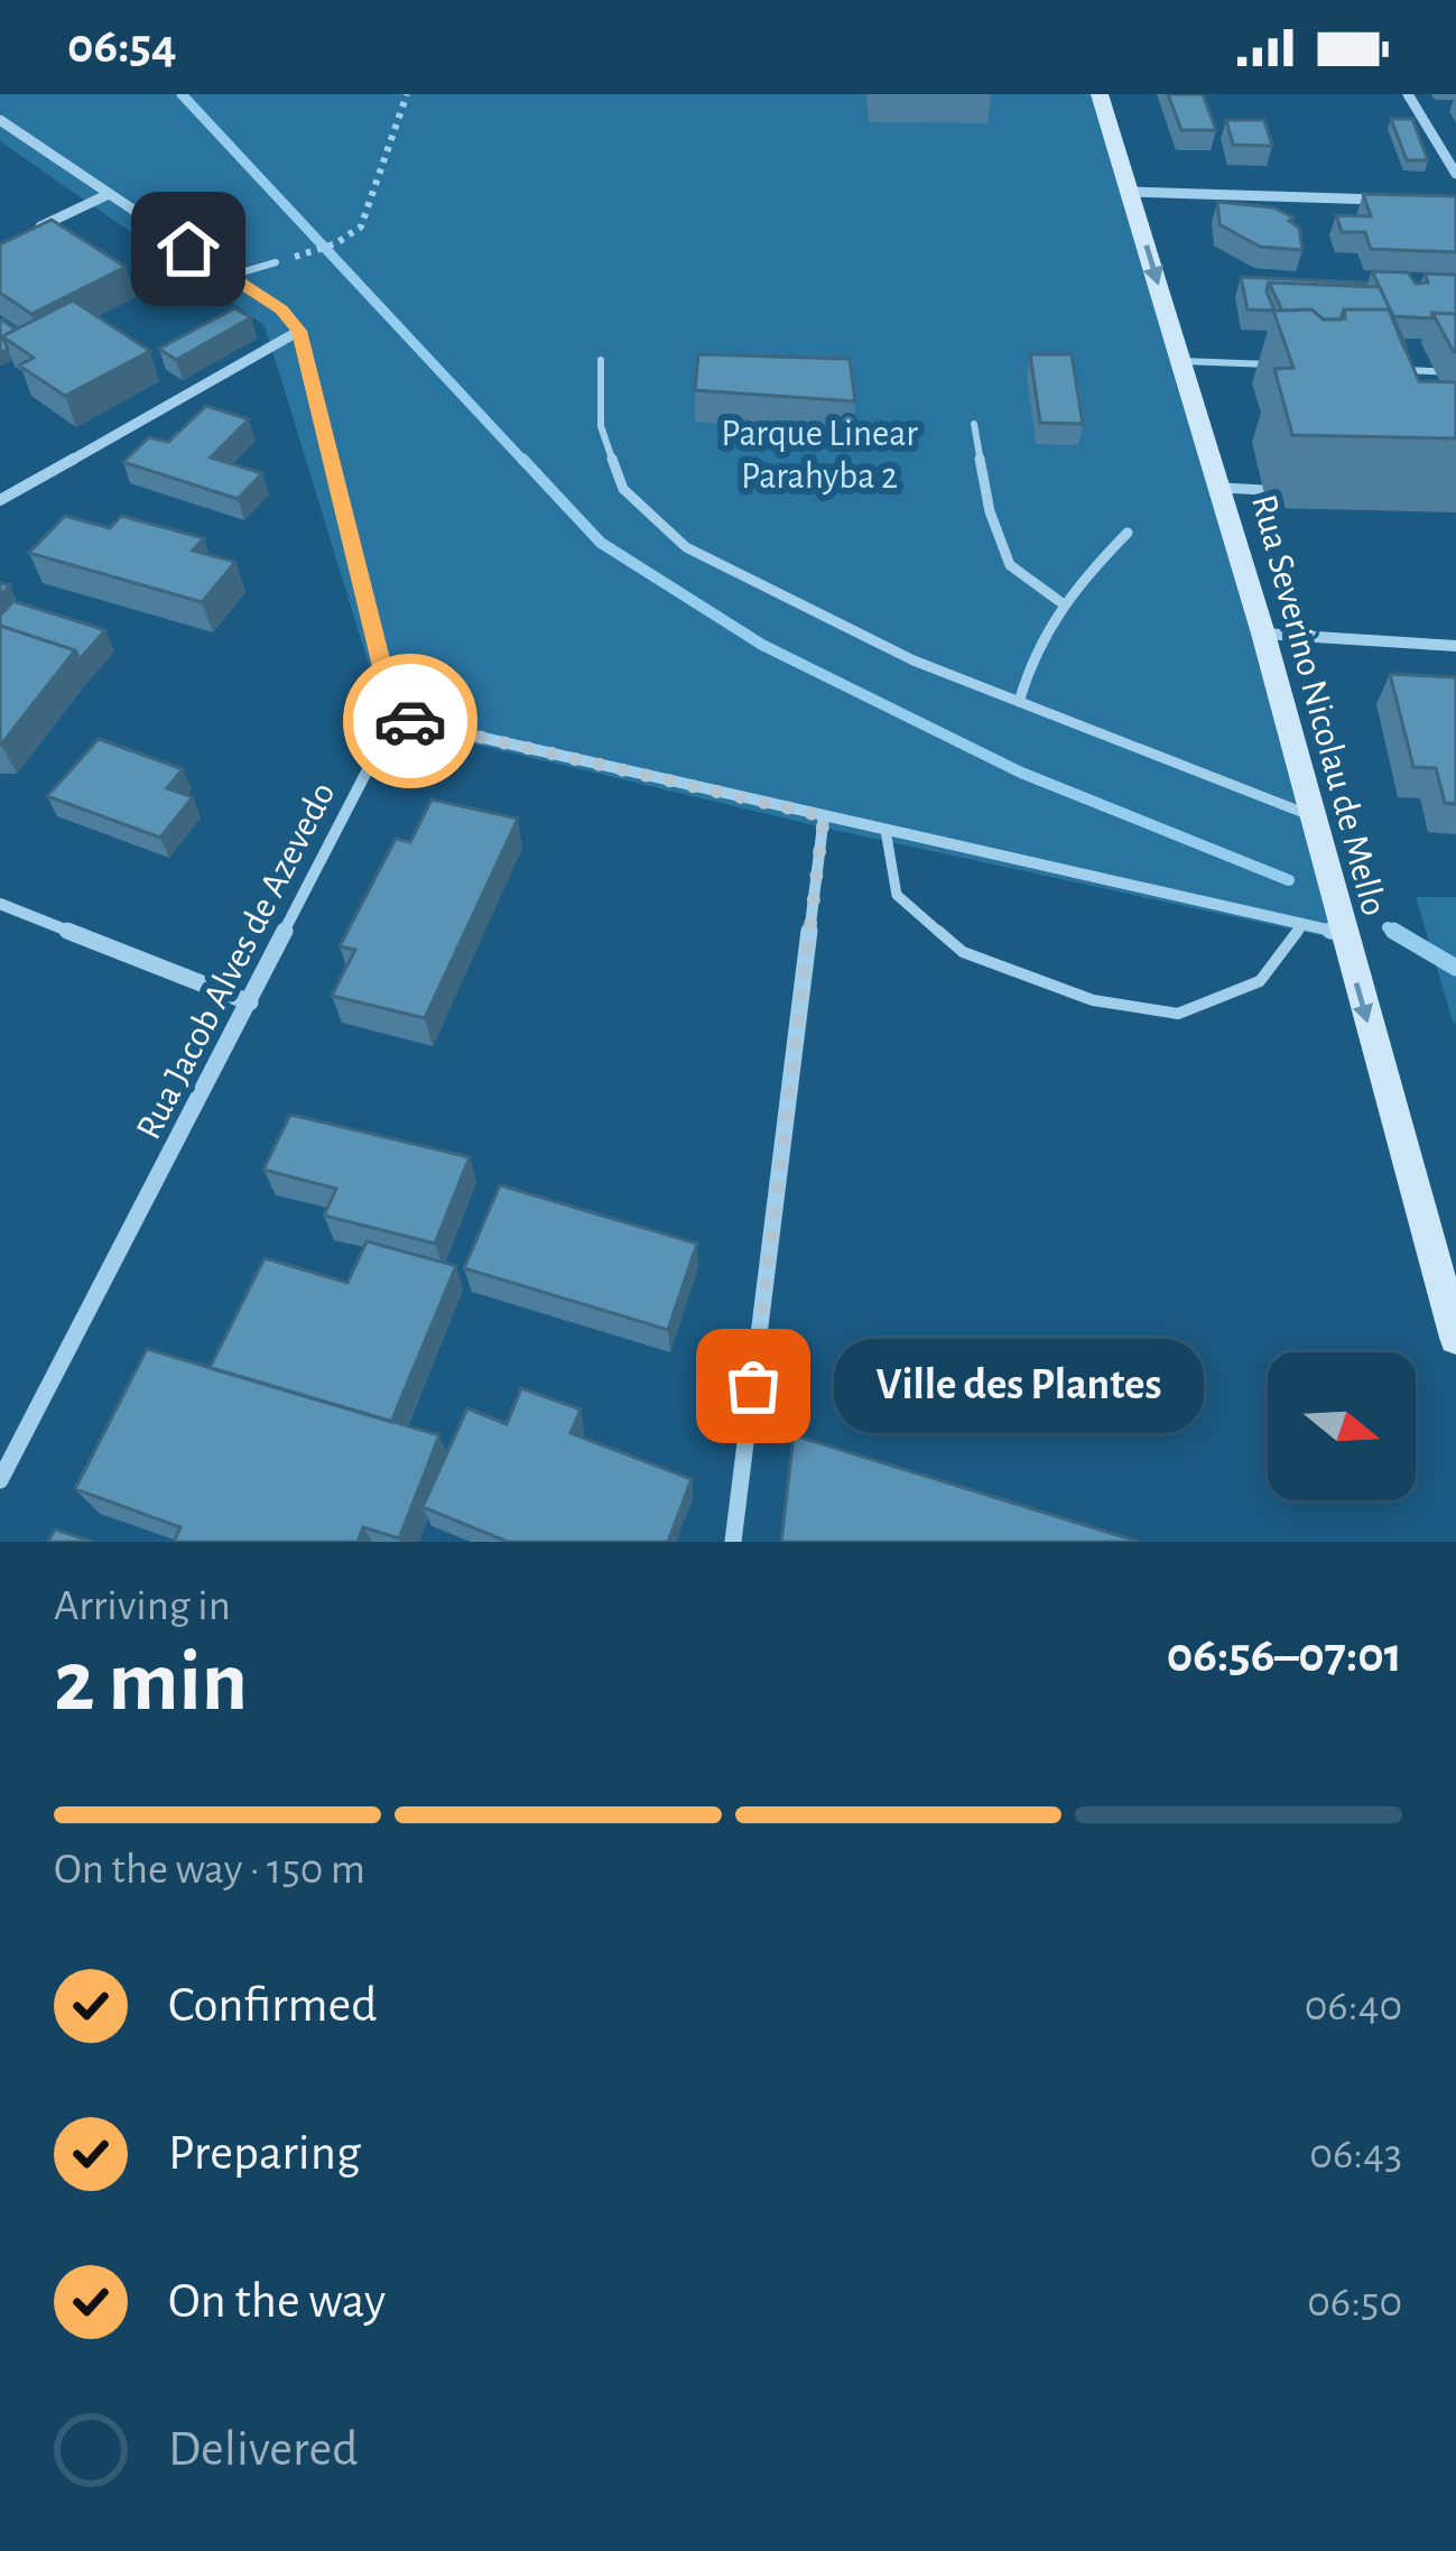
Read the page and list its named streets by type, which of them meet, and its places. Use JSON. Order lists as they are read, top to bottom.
{
  "streets": {
    "main road": ["Rua Severino Nicolau de Mello"],
    "street": ["Rua Jacob Alves de Azevedo"]
  },
  "one_way": ["Rua Severino Nicolau de Mello"],
  "parks": ["Parque Linear Parahyba 2"],
  "places": ["Ville des Plantes"],
  "north": "right",
  "page": {
    "status": "06:54",
    "bubble": "Ville des Plantes",
    "heading": ["2 min", "Arriving in", "06:56–07:01"],
    "bar": "On the way · 150 m",
    "list": [
      ["Confirmed", "06:40"],
      ["Preparing", "06:43"],
      ["On the way", "06:50"],
      "Delivered"
    ]
  }
}
